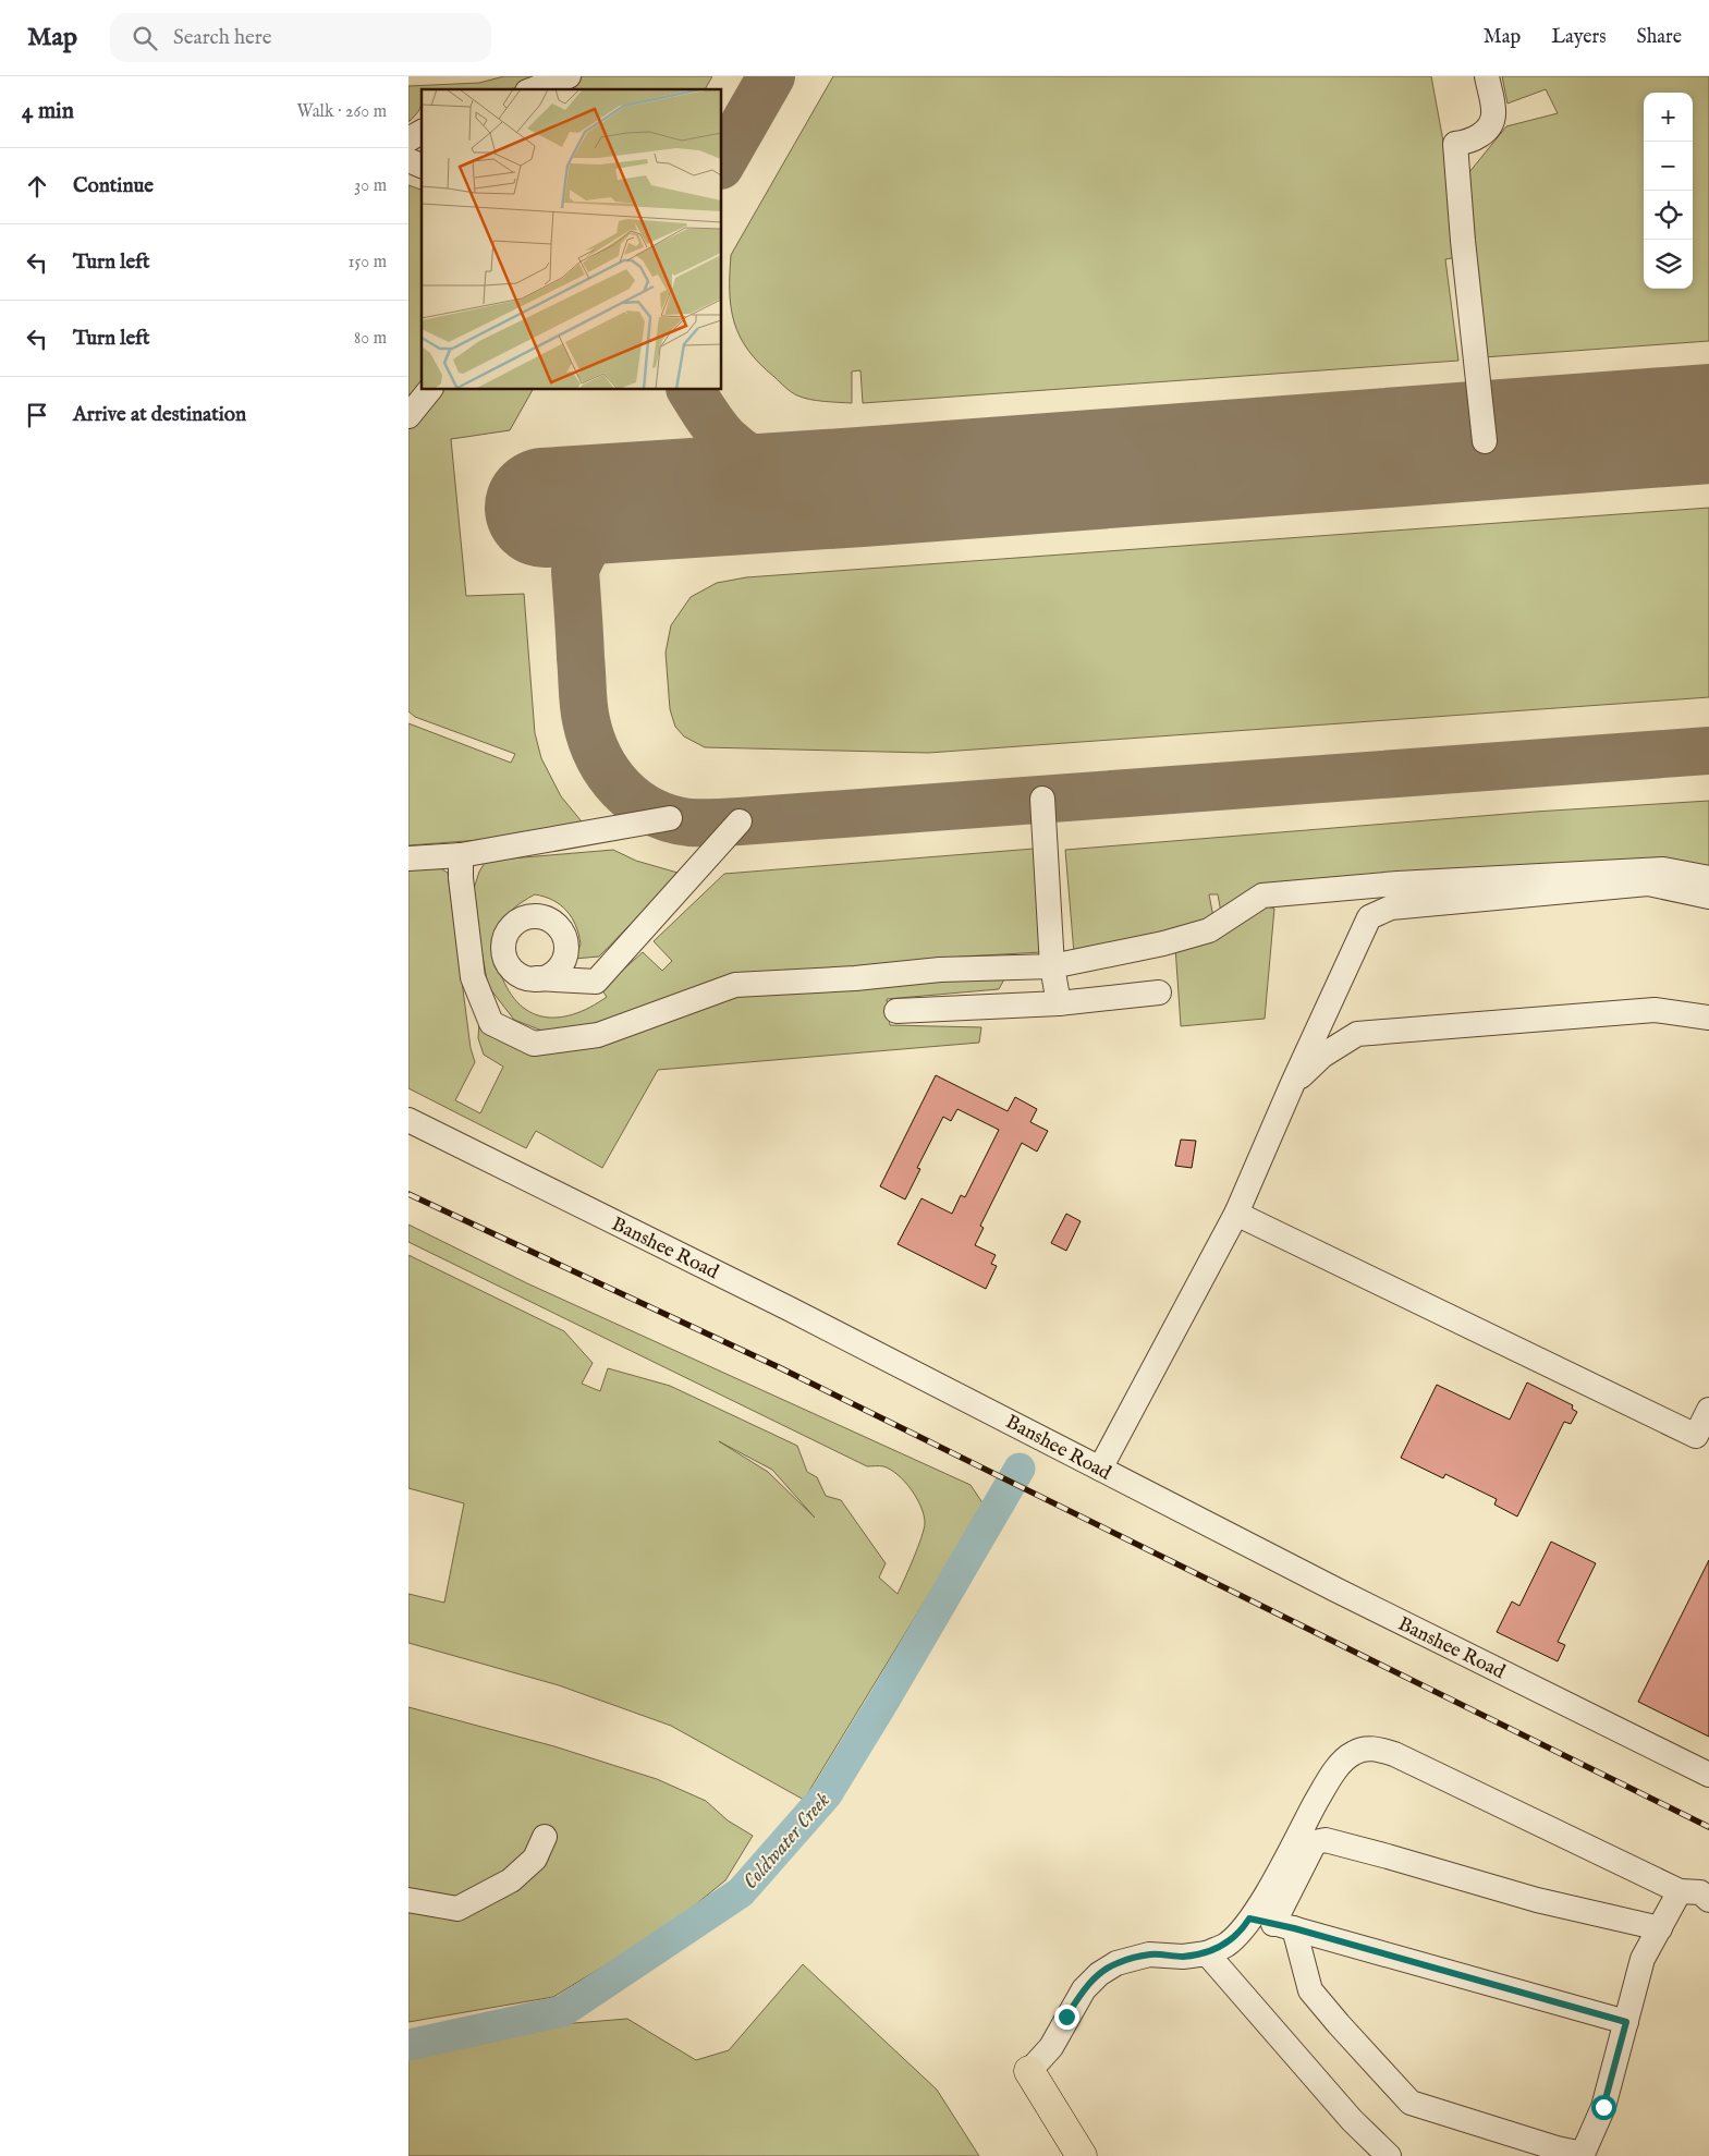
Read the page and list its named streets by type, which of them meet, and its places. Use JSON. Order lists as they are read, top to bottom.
{
  "streets": {
    "street": ["Banshee Road"]
  },
  "water": ["Coldwater Creek"],
  "page": {
    "header": "Map",
    "search": "Search here",
    "nav": ["Map", "Layers", "Share"],
    "heading": ["4 min", "Walk · 260 m"],
    "map_buttons": ["+", "−"],
    "list": [
      ["Continue", "30 m"],
      ["Turn left", "150 m"],
      ["Turn left", "80 m"],
      "Arrive at destination"
    ]
  }
}
